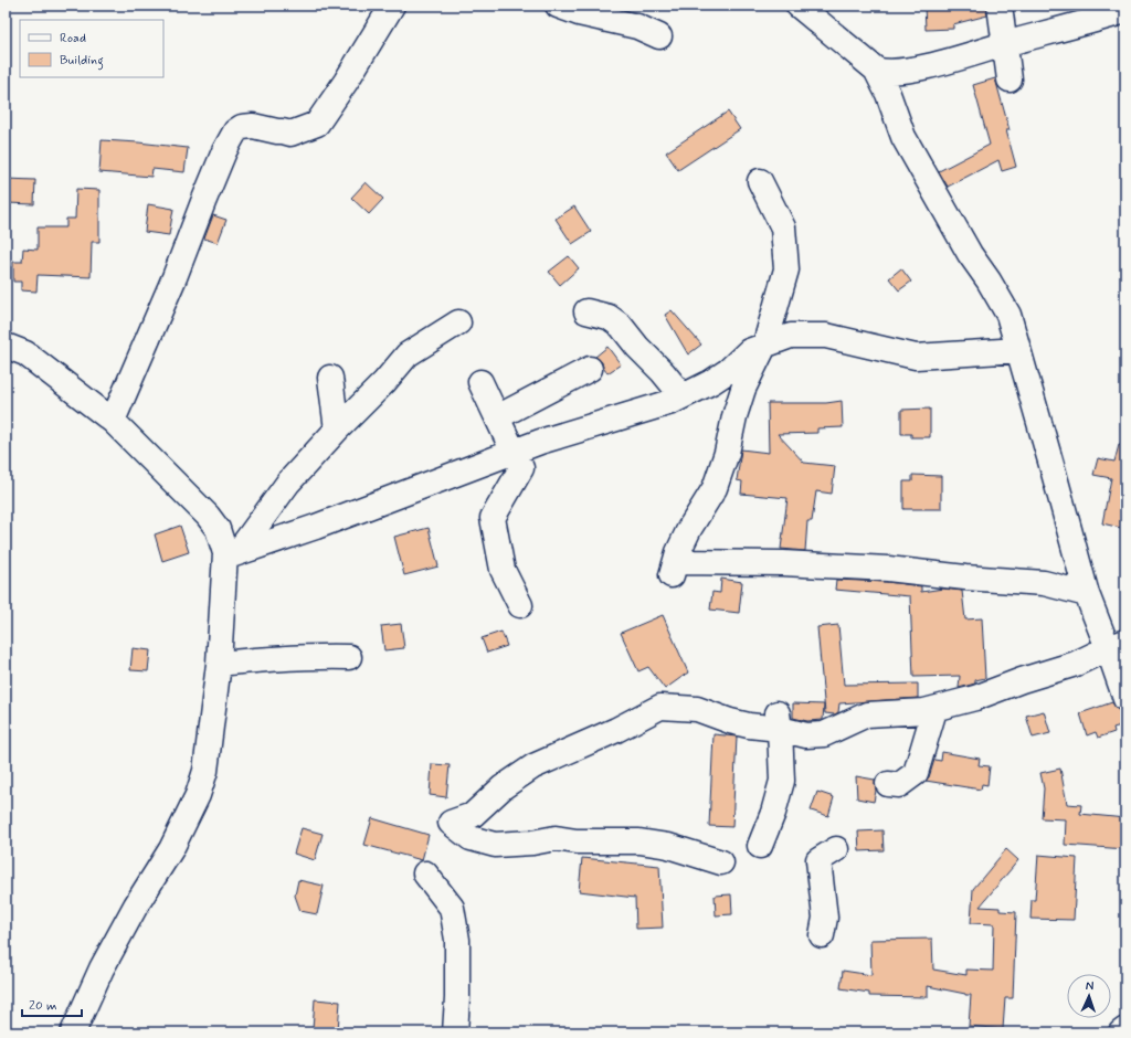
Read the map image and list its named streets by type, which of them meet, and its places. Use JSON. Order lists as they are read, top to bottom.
{
  "legend": ["Road", "Building"],
  "scale_bar": "20 m",
  "north": "top"
}
